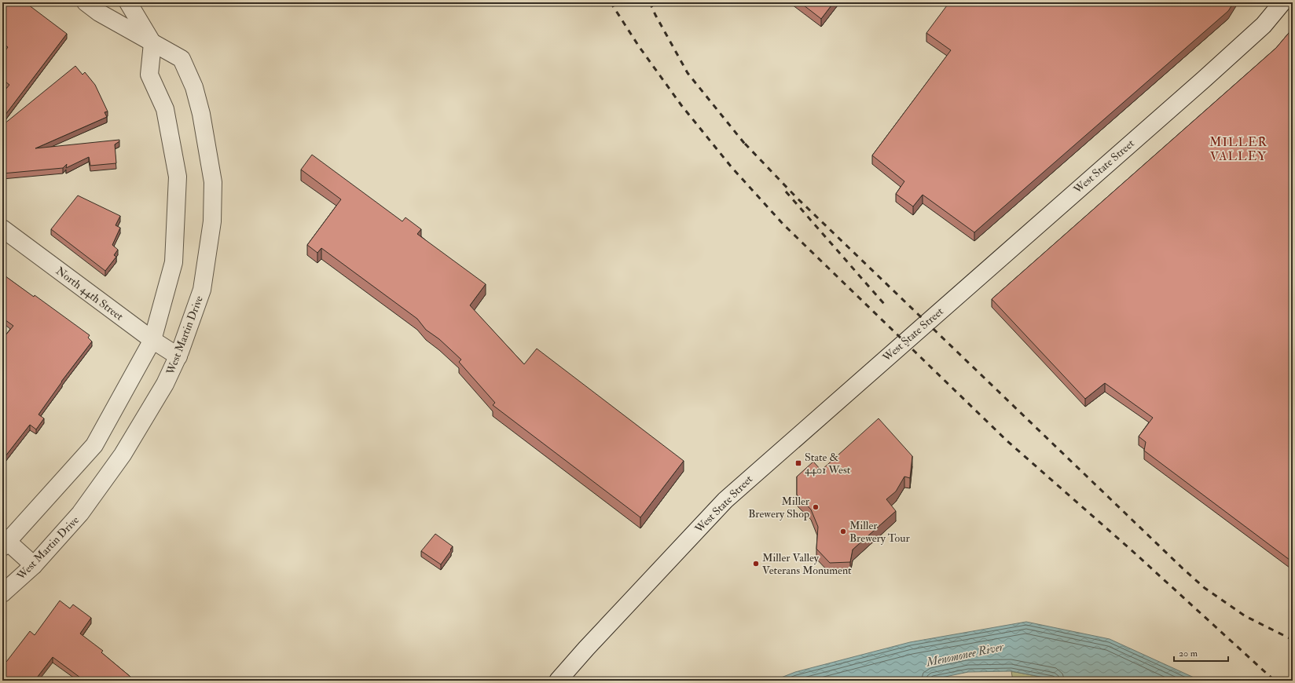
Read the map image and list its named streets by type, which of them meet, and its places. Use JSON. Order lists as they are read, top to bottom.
{
  "streets": {
    "street": ["West State Street", "North 44th Street", "West Martin Drive"]
  },
  "crossings": [
    ["North 44th Street", "West Martin Drive"]
  ],
  "districts": ["MILLER VALLEY"],
  "water": ["Menomonee River"],
  "places": {
    "transit": ["State & 4401 West"],
    "other": ["Miller Brewery Shop", "Miller Brewery Tour", "Miller Valley Veterans Monument"]
  },
  "scale_bar": "20 m"
}
